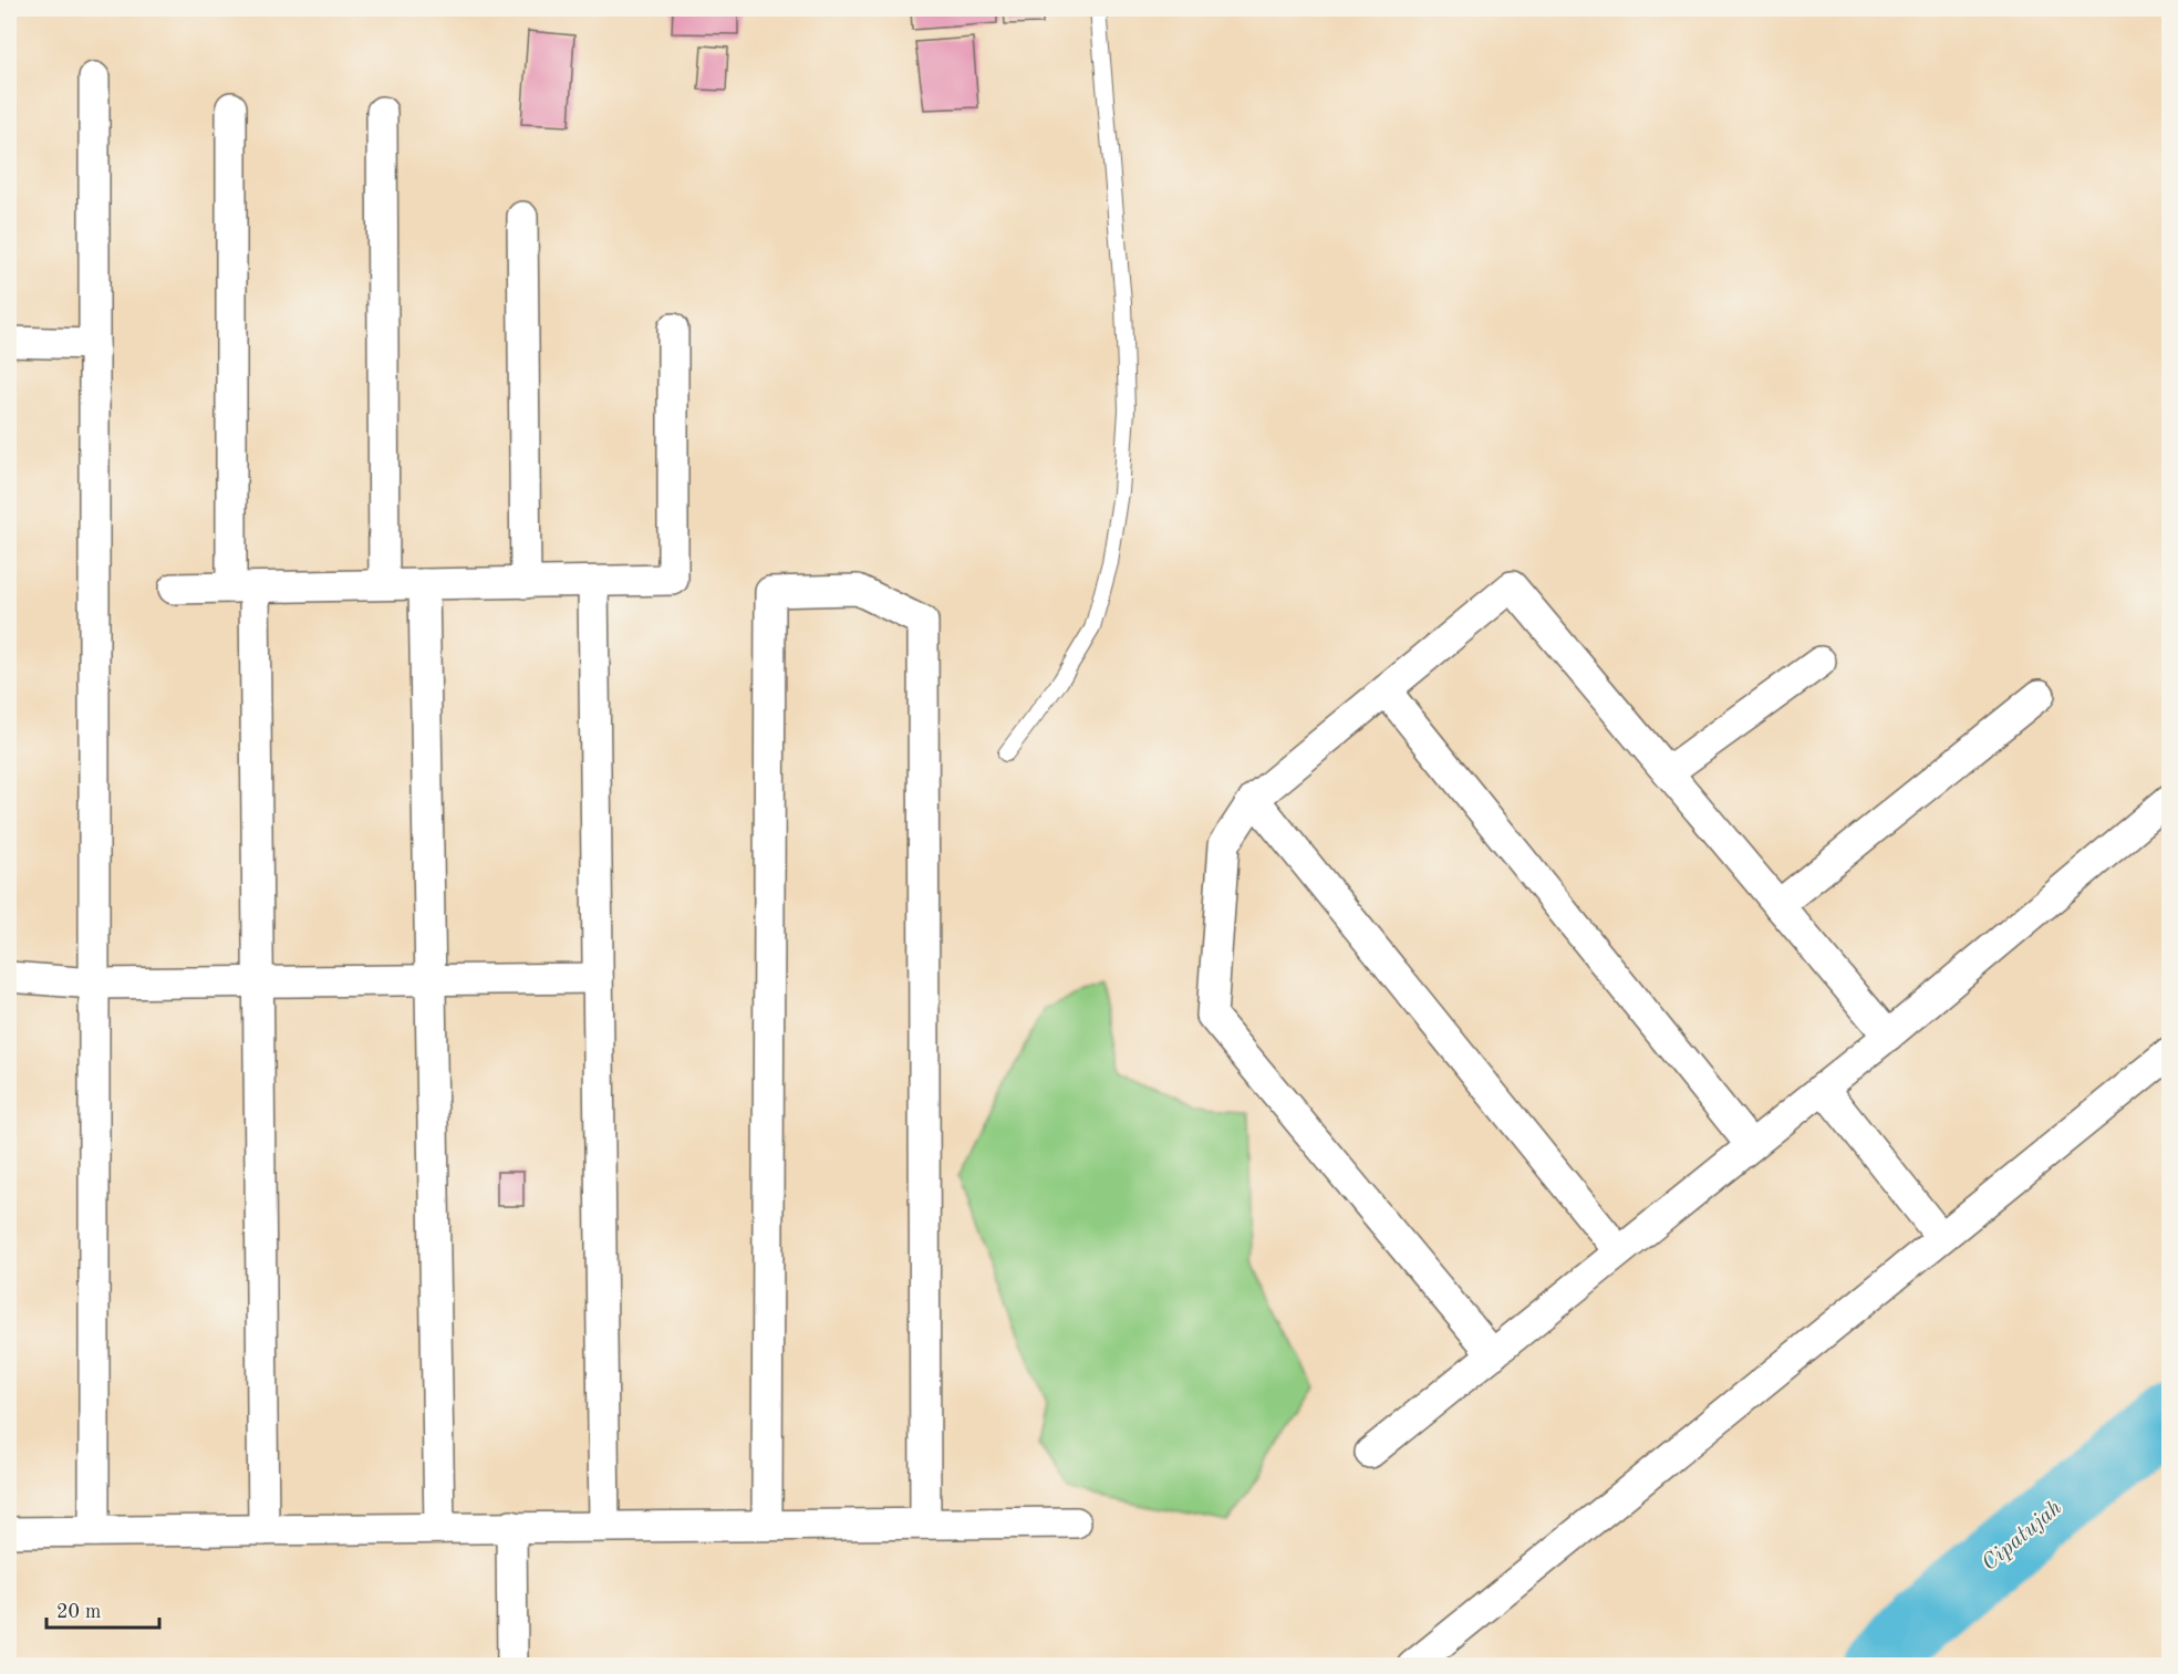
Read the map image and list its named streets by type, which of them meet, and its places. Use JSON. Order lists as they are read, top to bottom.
{
  "water": ["Cipatujah"],
  "scale_bar": "20 m"
}
